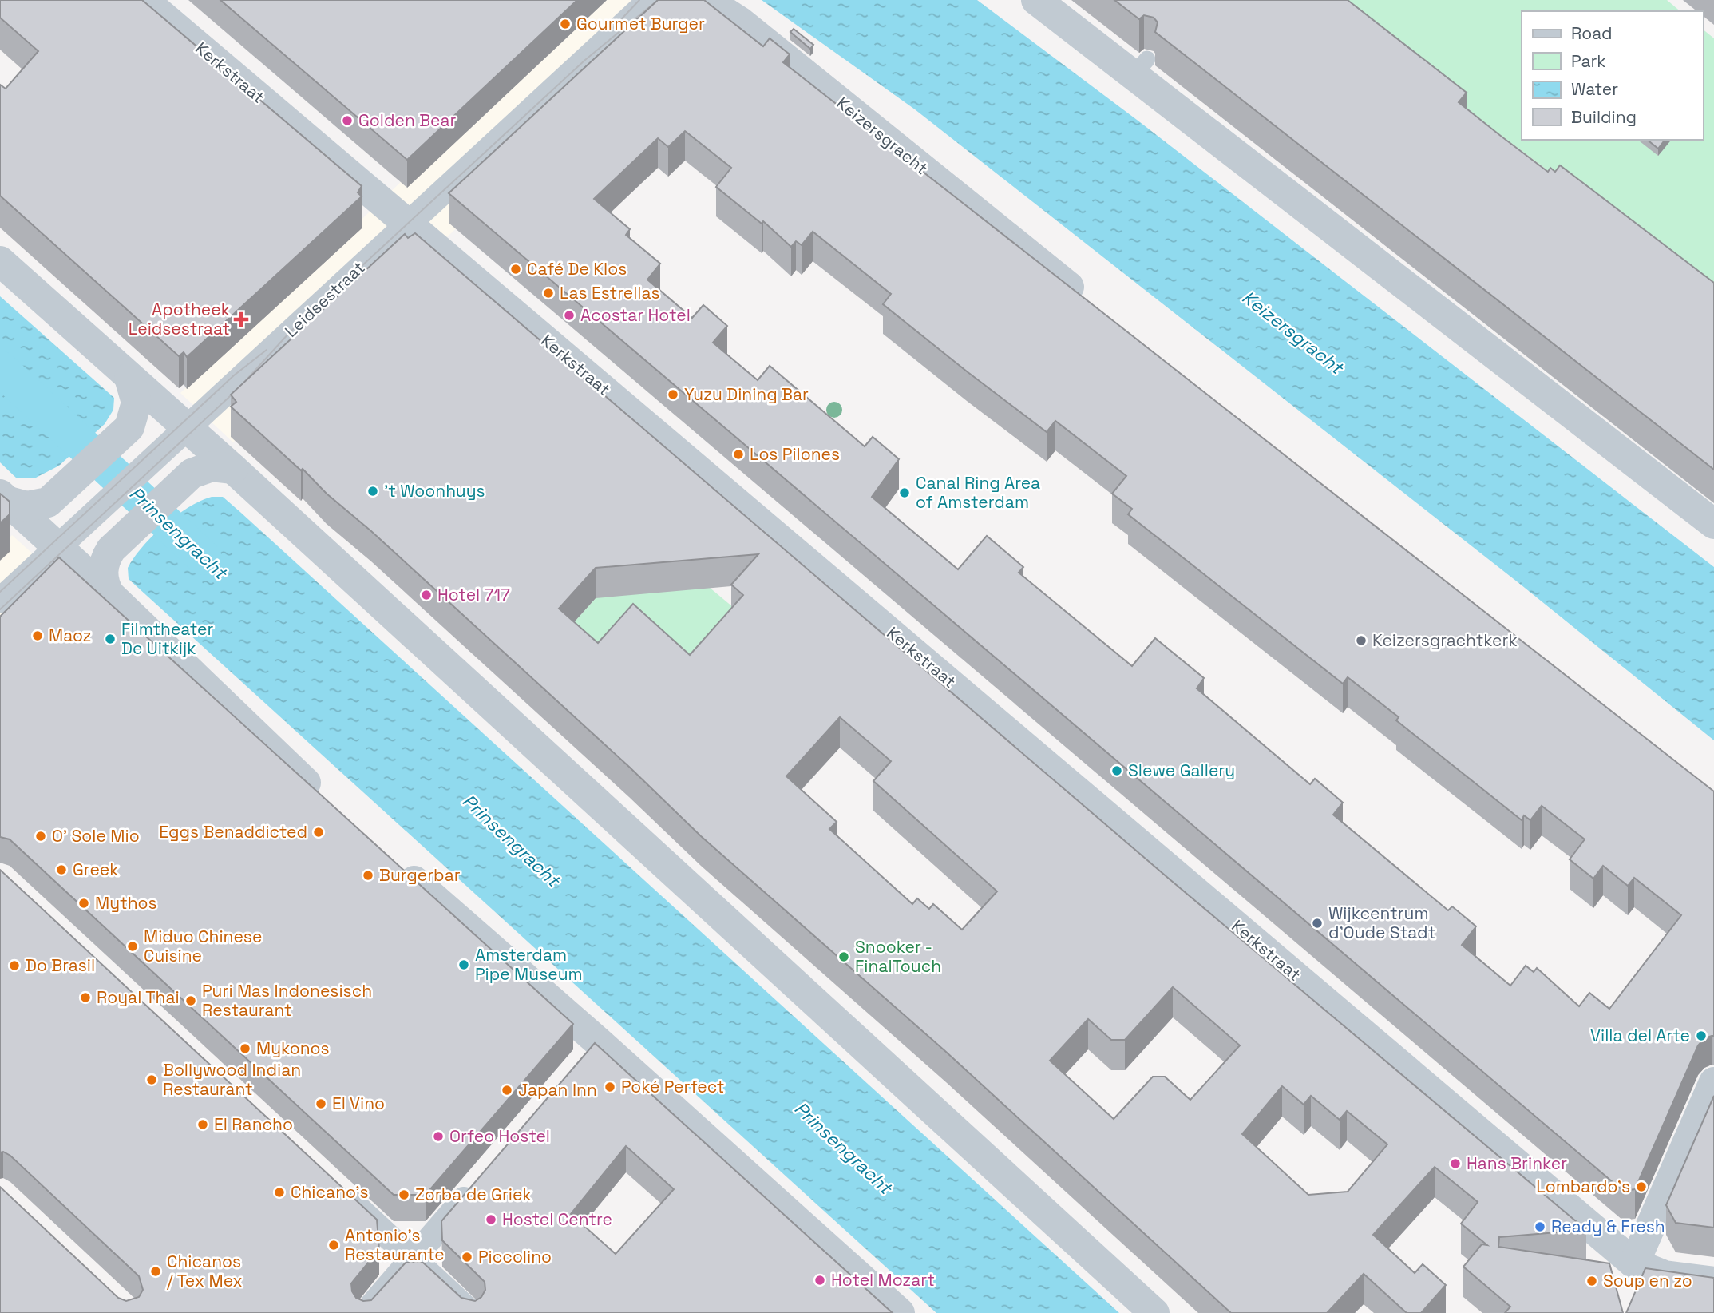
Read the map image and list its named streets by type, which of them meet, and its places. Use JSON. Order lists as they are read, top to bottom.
{
  "streets": {
    "street": ["Kerkstraat", "Keizersgracht", "Leidsestraat"]
  },
  "crossings": [
    ["Kerkstraat", "Leidsestraat"]
  ],
  "water": ["Keizersgracht", "Prinsengracht"],
  "places": {
    "other": [
      "Gourmet Burger",
      "Golden Bear",
      "Café De Klos",
      "Las Estrellas",
      "Acostar Hotel",
      "Yuzu Dining Bar",
      "Los Pilones",
      "'t Woonhuys",
      "Canal Ring Area of Amsterdam",
      "Hotel 717",
      "Maoz",
      "Filmtheater De Uitkijk",
      "Keizersgrachtkerk",
      "Slewe Gallery",
      "Eggs Benaddicted",
      "O' Sole Mio",
      "Greek",
      "Burgerbar",
      "Mythos",
      "Wijkcentrum d'Oude Stadt",
      "Miduo Chinese Cuisine",
      "Snooker - FinalTouch",
      "Amsterdam Pipe Museum",
      "Do Brasil",
      "Royal Thai",
      "Puri Mas Indonesisch Restaurant",
      "Villa del Arte",
      "Mykonos",
      "Bollywood Indian Restaurant",
      "Poké Perfect",
      "Japan Inn",
      "El Vino",
      "El Rancho",
      "Orfeo Hostel",
      "Hans Brinker",
      "Lombardo's",
      "Chicano's",
      "Zorba de Griek",
      "Hostel Centre",
      "Ready & Fresh",
      "Antonio's Restaurante",
      "Piccolino",
      "Chicanos / Tex Mex",
      "Hotel Mozart",
      "Soup en zo"
    ],
    "health": ["Apotheek Leidsestraat"]
  },
  "legend": [
    "Road",
    "Park",
    "Water",
    "Building"
  ]
}
